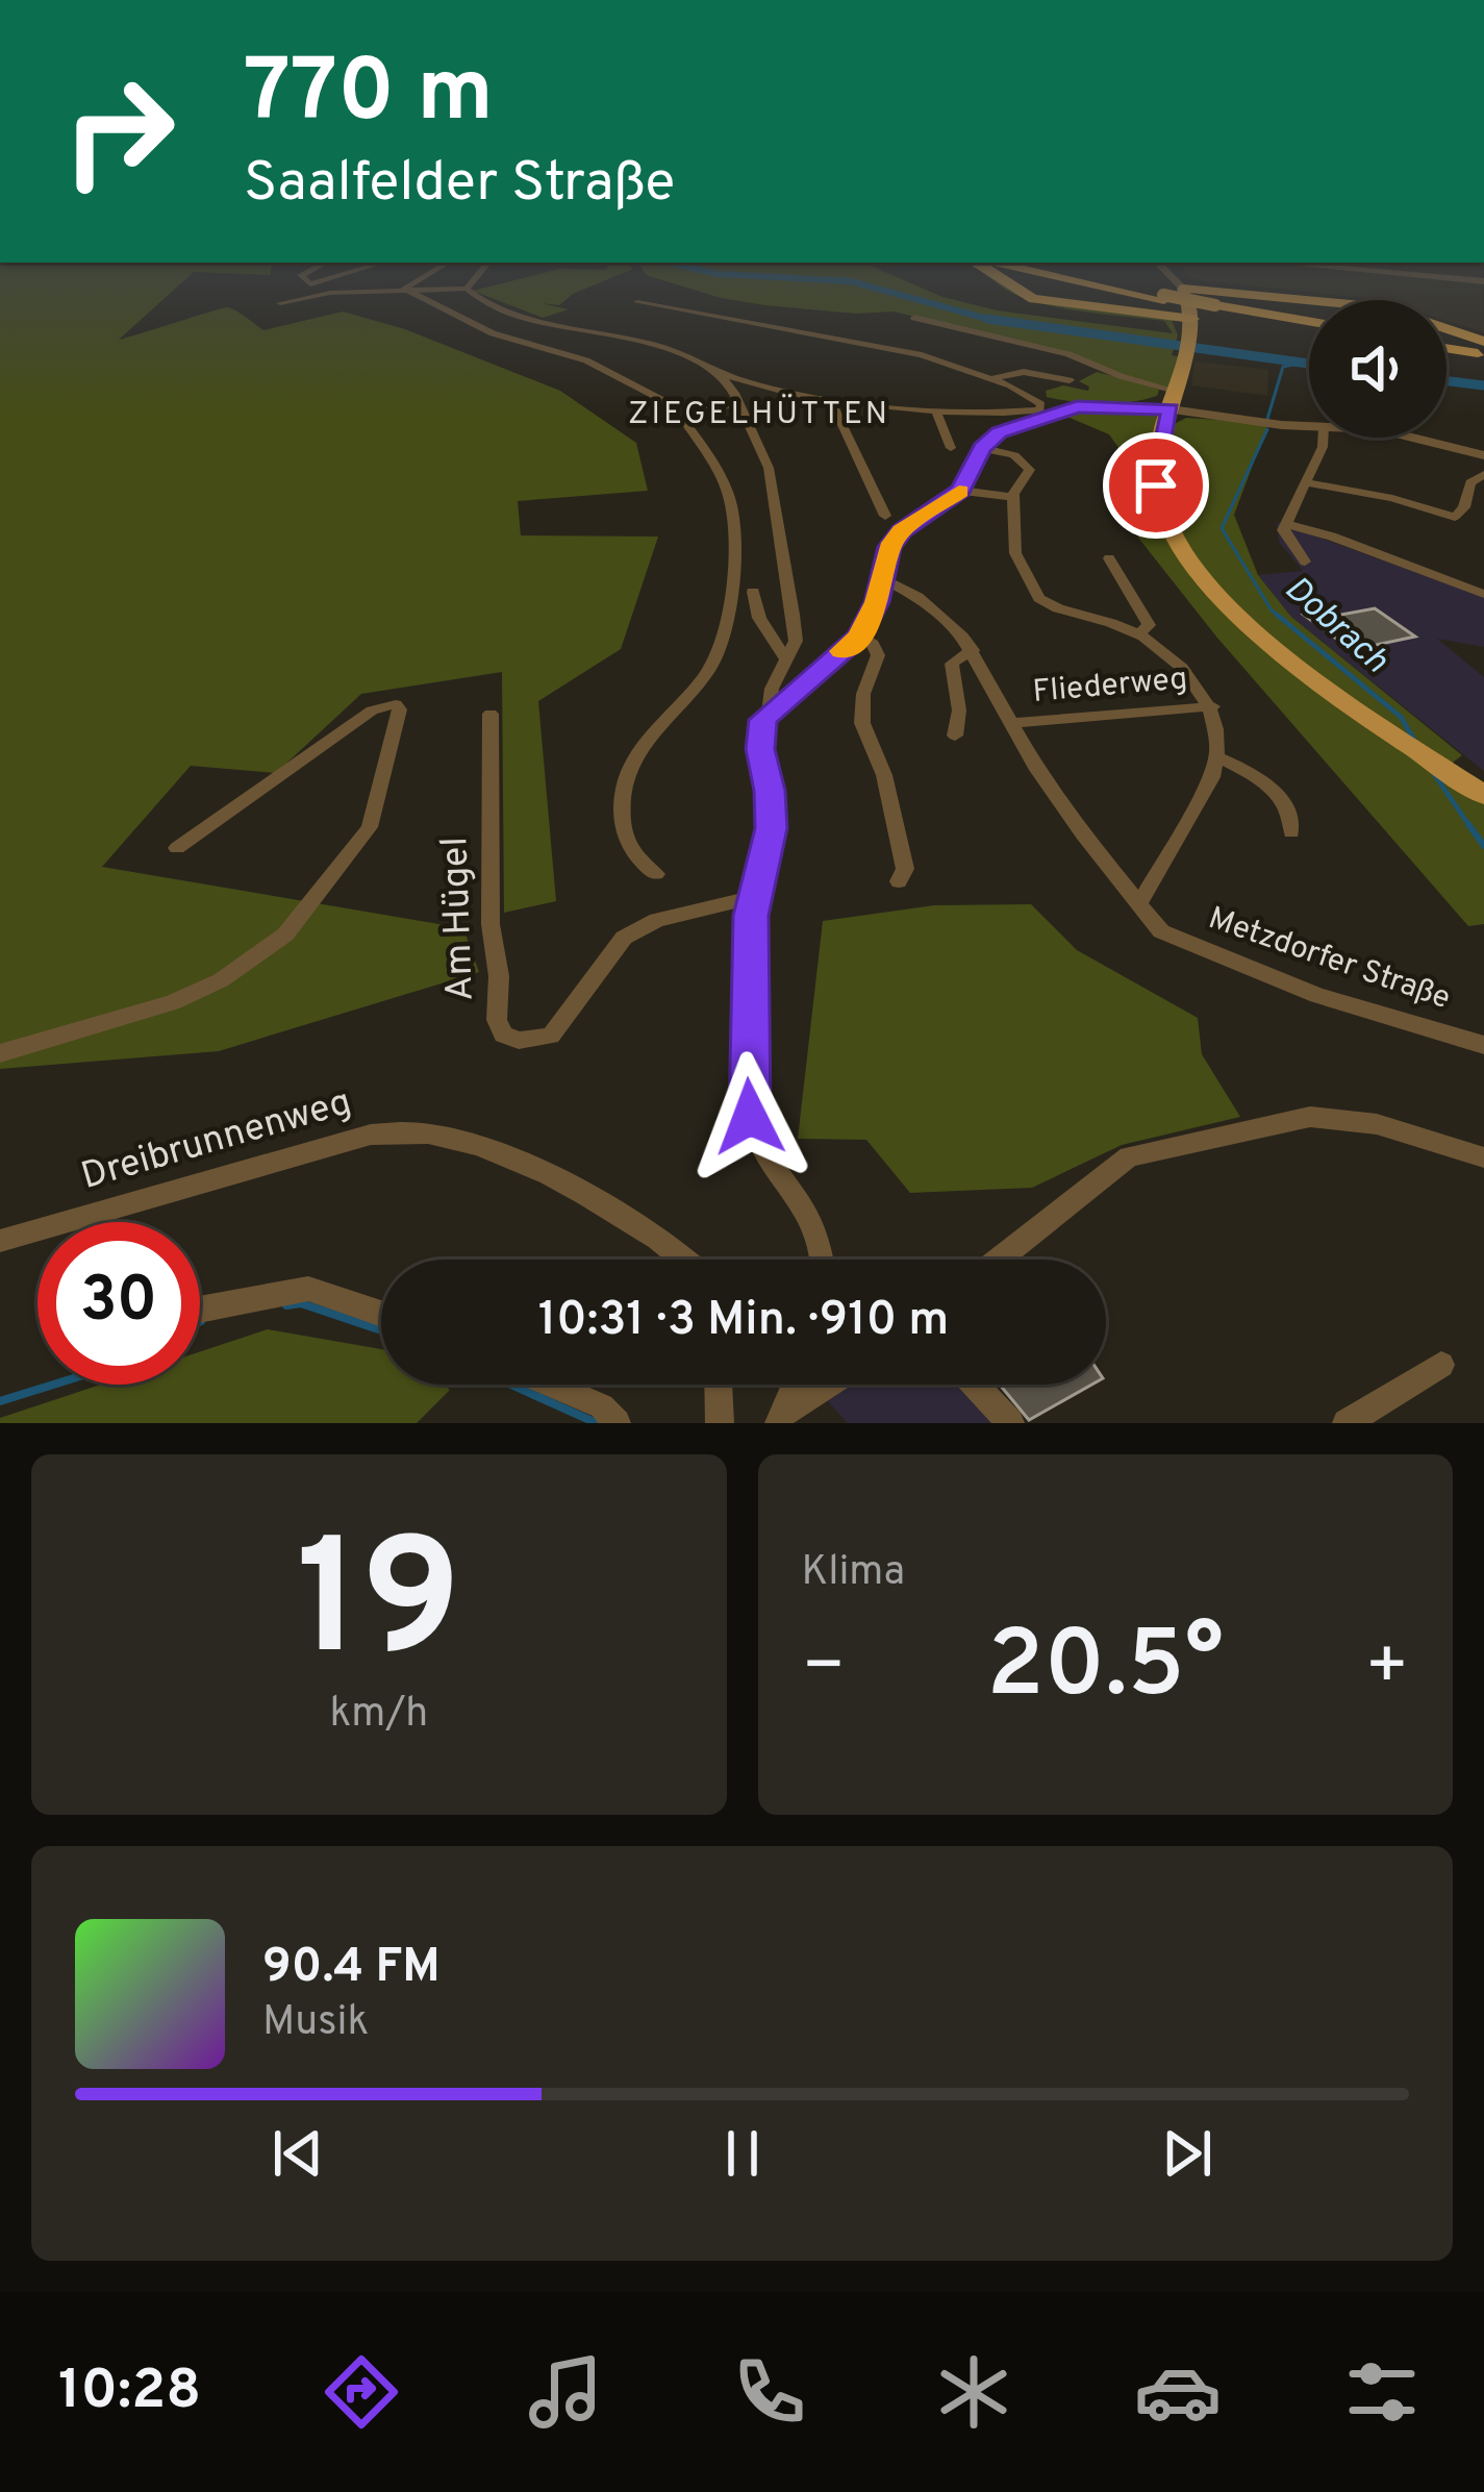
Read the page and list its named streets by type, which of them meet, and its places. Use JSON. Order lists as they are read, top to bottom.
{
  "streets": {
    "street": [
      "Fliederweg",
      "Am Hügel",
      "Metzdorfer Straße",
      "Dreibrunnenweg"
    ]
  },
  "crossings": [
    ["Fliederweg", "Metzdorfer Straße"]
  ],
  "districts": ["ZIEGELHÜTTEN"],
  "water": ["Dobrach"],
  "page": {
    "turn": ["770 m", "Saalfelder Straße"],
    "limit": "30",
    "trip": "10:31 · 3 Min. · 910 m",
    "tile": [
      ["19", "km/h"],
      "Klima"
    ],
    "heat": ["−", "20.5°", "+"],
    "song": ["90.4 FM", "Musik"],
    "tabs": "10:28"
  }
}
